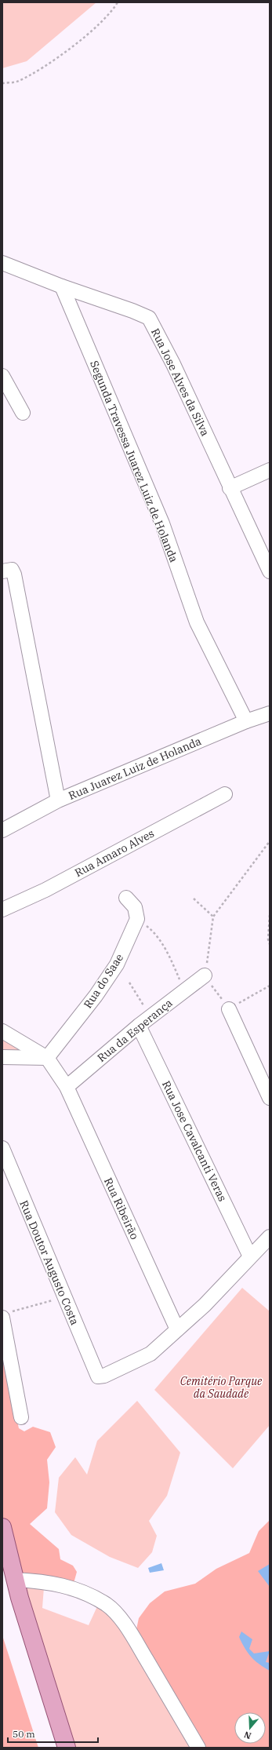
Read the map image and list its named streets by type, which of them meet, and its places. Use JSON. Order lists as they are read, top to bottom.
{
  "streets": {
    "street": [
      "Rua Jose Alves da Silva",
      "Segunda Travessa Juarez Luiz de Holanda",
      "Rua Juarez Luiz de Holanda",
      "Rua Amaro Alves",
      "Rua do Saae",
      "Rua da Esperança",
      "Rua Jose Cavalcanti Veras",
      "Rua Ribeirão",
      "Rua Doutor Augusto Costa"
    ]
  },
  "crossings": [
    ["Rua Jose Alves da Silva", "Segunda Travessa Juarez Luiz de Holanda"],
    ["Segunda Travessa Juarez Luiz de Holanda", "Rua Juarez Luiz de Holanda"],
    ["Rua do Saae", "Rua Ribeirão"],
    ["Rua da Esperança", "Rua Jose Cavalcanti Veras"],
    ["Rua da Esperança", "Rua Ribeirão"],
    ["Rua Ribeirão", "Rua Doutor Augusto Costa"]
  ],
  "parks": ["Cemitério Parque da Saudade"],
  "scale_bar": "50 m",
  "north": "bottom"
}
